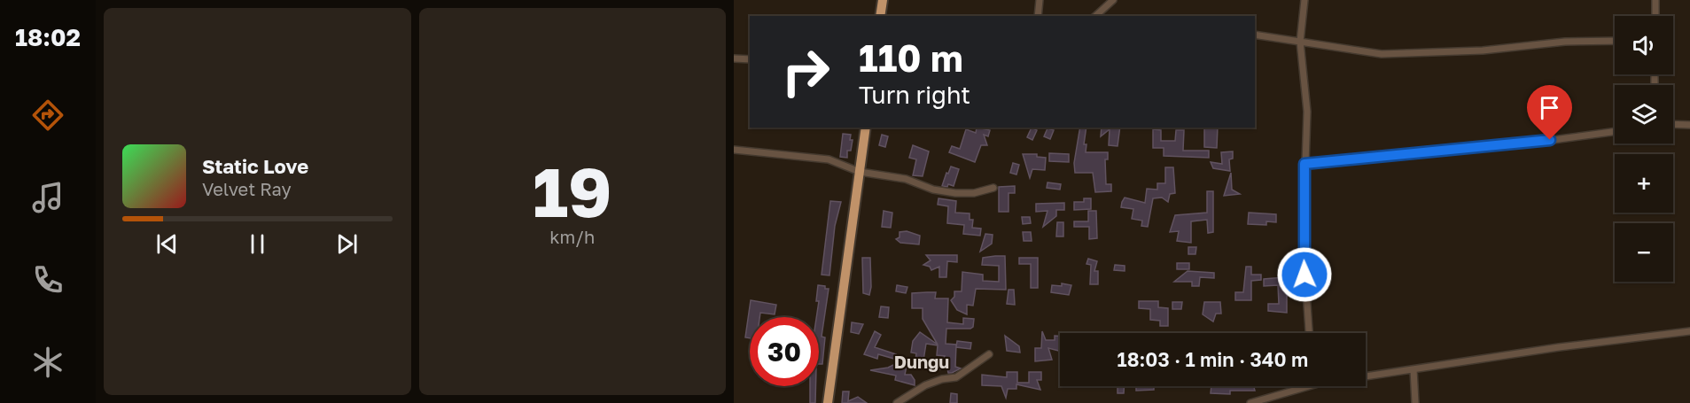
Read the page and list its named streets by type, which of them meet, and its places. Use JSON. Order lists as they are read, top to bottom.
{
  "districts": ["Dungu"],
  "page": {
    "tabs": "18:02",
    "tile": ["19", "km/h"],
    "map_buttons": ["+", "−"],
    "turn": ["110 m", "Turn right"],
    "song": ["Static Love", "Velvet Ray"],
    "limit": "30",
    "trip": "18:03 · 1 min · 340 m"
  }
}
